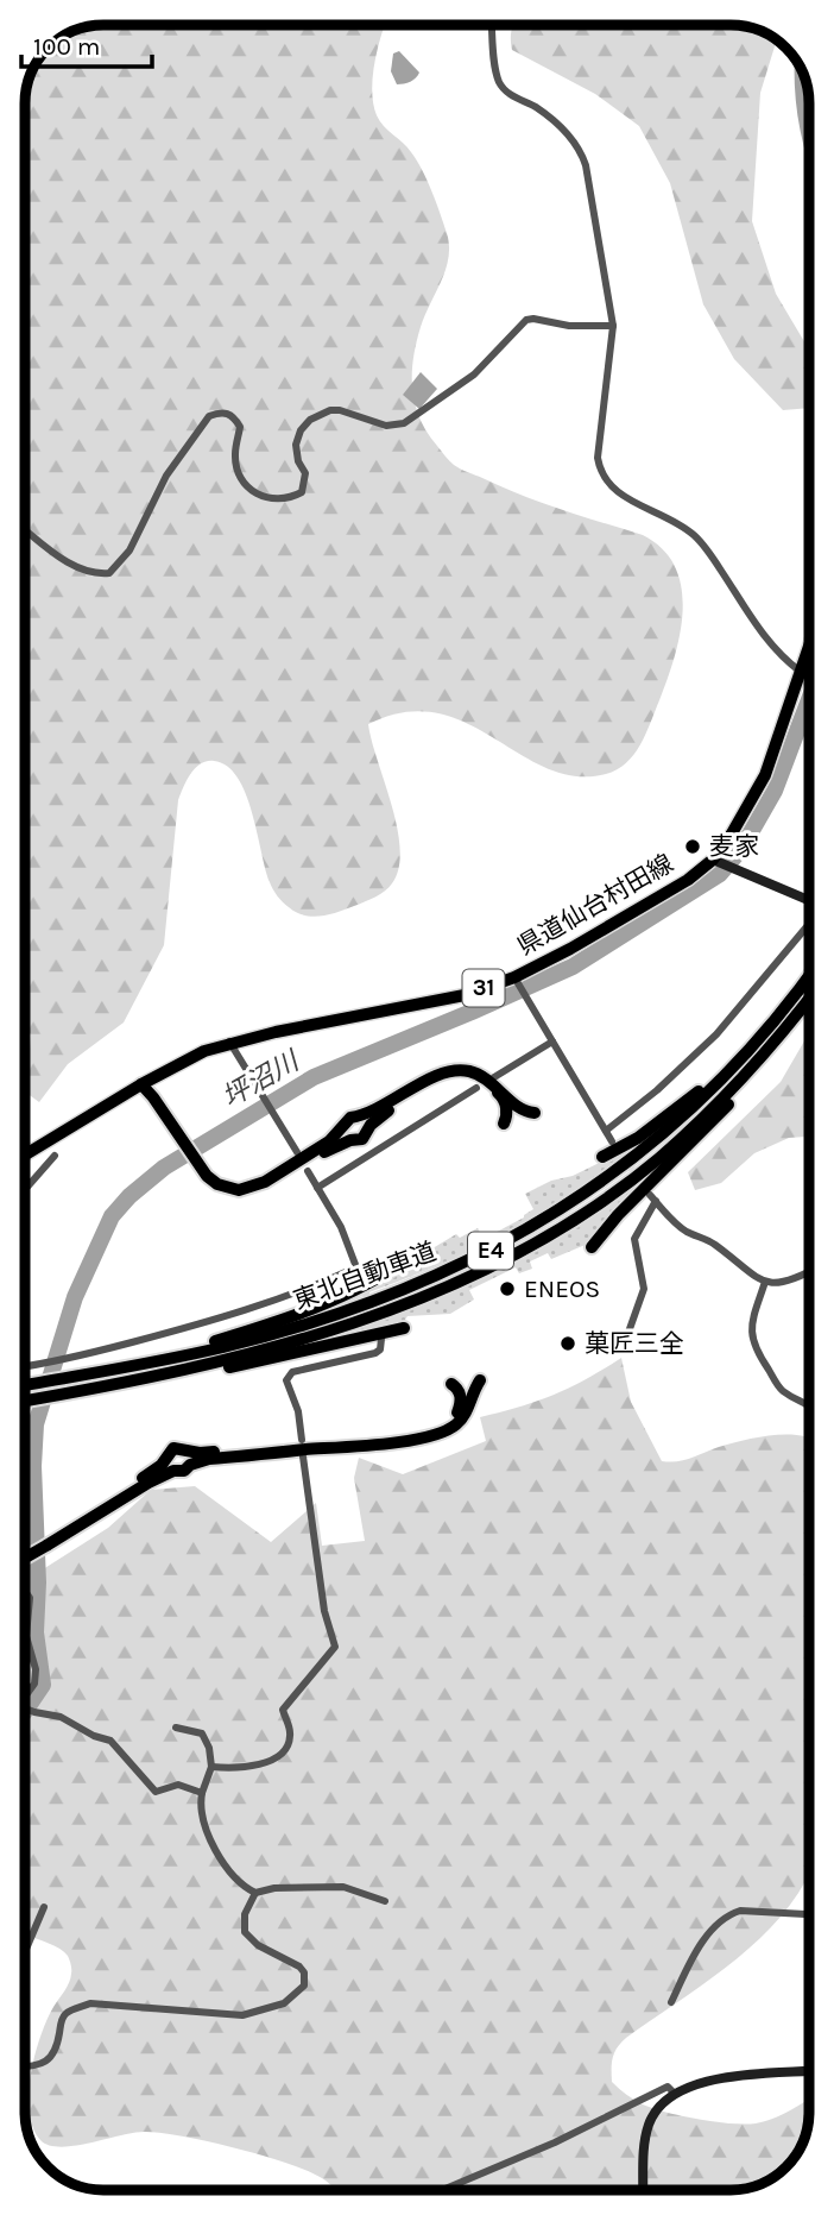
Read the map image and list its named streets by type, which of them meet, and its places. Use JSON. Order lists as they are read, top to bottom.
{
  "streets": {
    "highway": ["E4", "東北自動車道"],
    "main road": ["県道仙台村田線", "31"]
  },
  "water": ["坪沼川"],
  "places": ["麦家", "ENEOS", "菓匠三全"],
  "scale_bar": "100 m"
}
